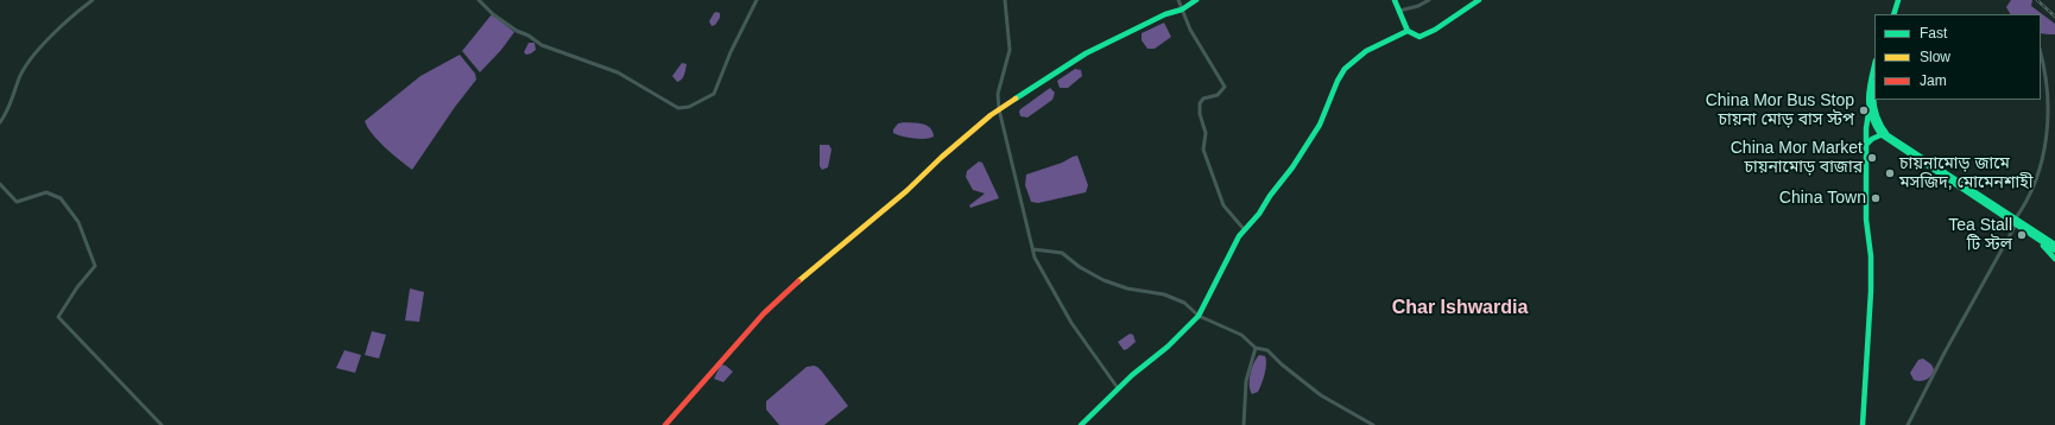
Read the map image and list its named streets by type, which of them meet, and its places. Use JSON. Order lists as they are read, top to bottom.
{
  "districts": ["Char Ishwardia"],
  "places": [
    "China Mor Bus Stop চায়না মোড় বাস স্টপ",
    "China Mor Market চায়নামোড় বাজার",
    "চায়নামোড় জামে মসজিদ, মোমেনশাহী",
    "China Town",
    "Tea Stall টি স্টল"
  ],
  "legend": ["Fast", "Slow", "Jam"]
}
